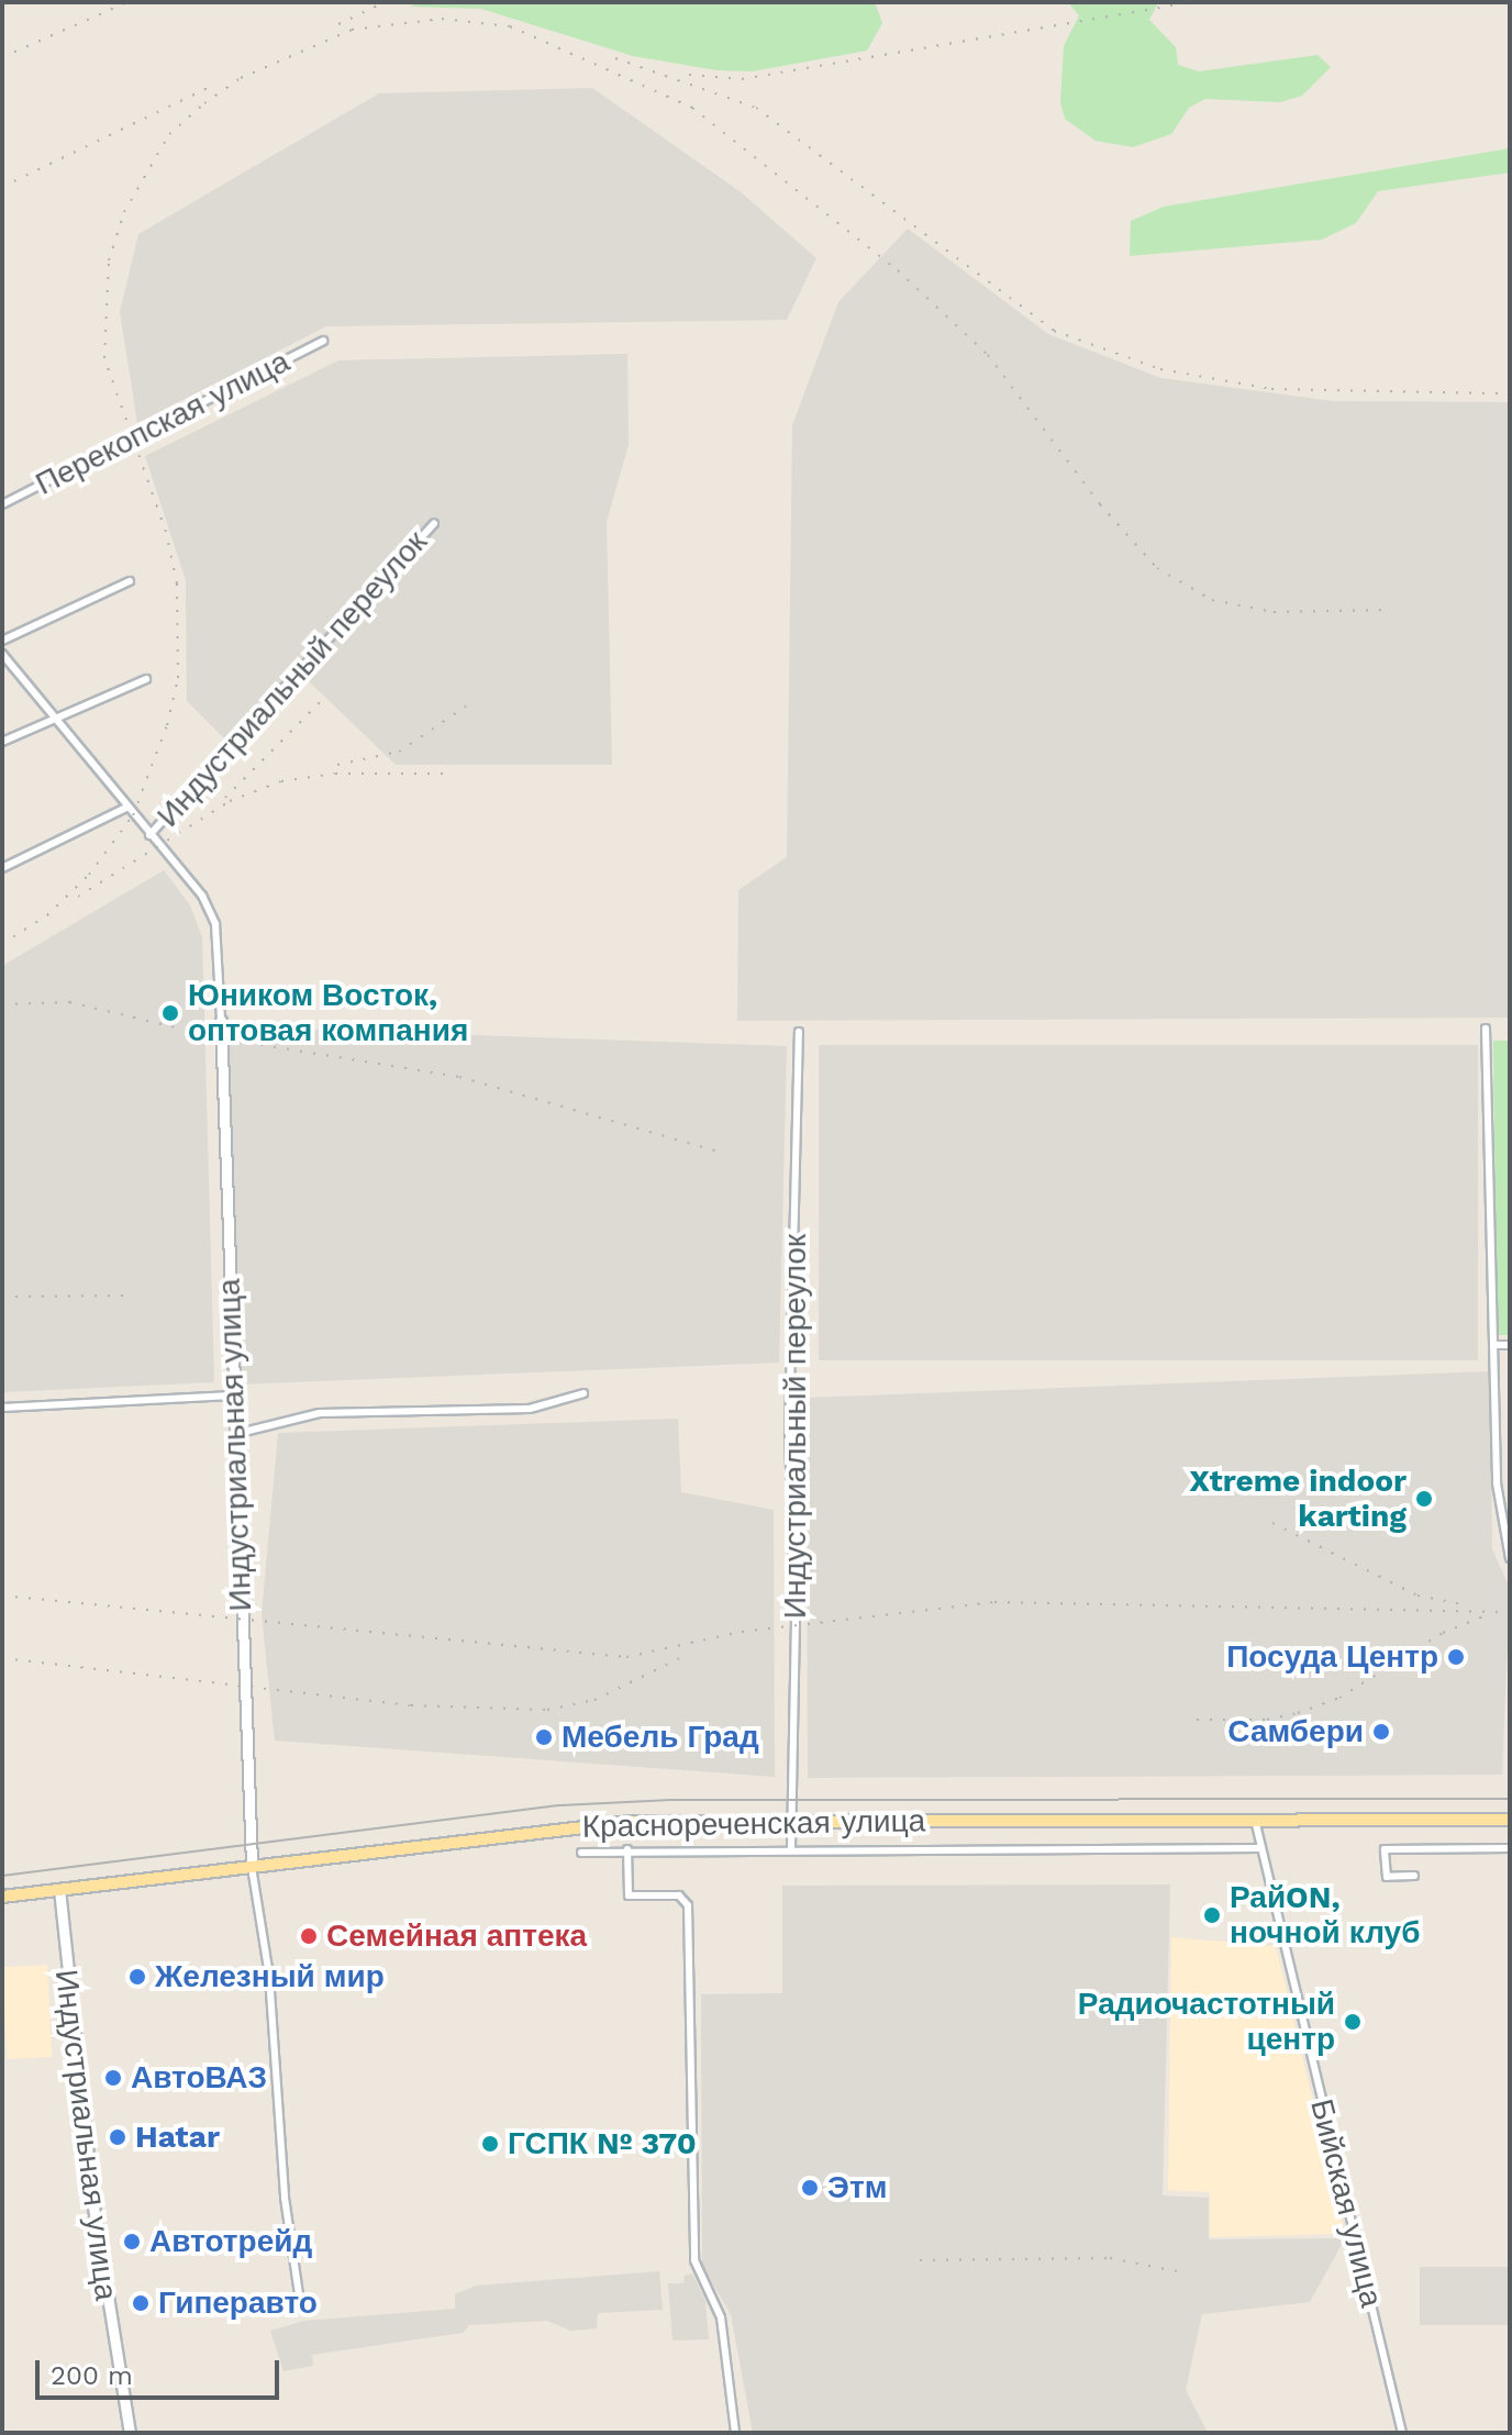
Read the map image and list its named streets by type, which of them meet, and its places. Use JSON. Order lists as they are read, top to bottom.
{
  "streets": {
    "main road": ["Краснореченская улица"],
    "street": [
      "Перекопская улица",
      "Индустриальный переулок",
      "Индустриальная улица",
      "Бийская улица"
    ]
  },
  "crossings": [
    ["Индустриальный переулок", "Индустриальная улица"],
    ["Индустриальный переулок", "Краснореченская улица"],
    ["Индустриальная улица", "Краснореченская улица"],
    ["Краснореченская улица", "Бийская улица"]
  ],
  "places": [
    "Юником Восток, оптовая компания",
    "Xtreme indoor karting",
    "Посуда Центр",
    "Самбери",
    "Мебель Град",
    "РайON, ночной клуб",
    "Семейная аптека",
    "Железный мир",
    "Радиочастотный центр",
    "АвтоВАЗ",
    "Hatar",
    "ГСПК № 370",
    "Этм",
    "Автотрейд",
    "Гиперавто"
  ],
  "scale_bar": "200 m"
}
